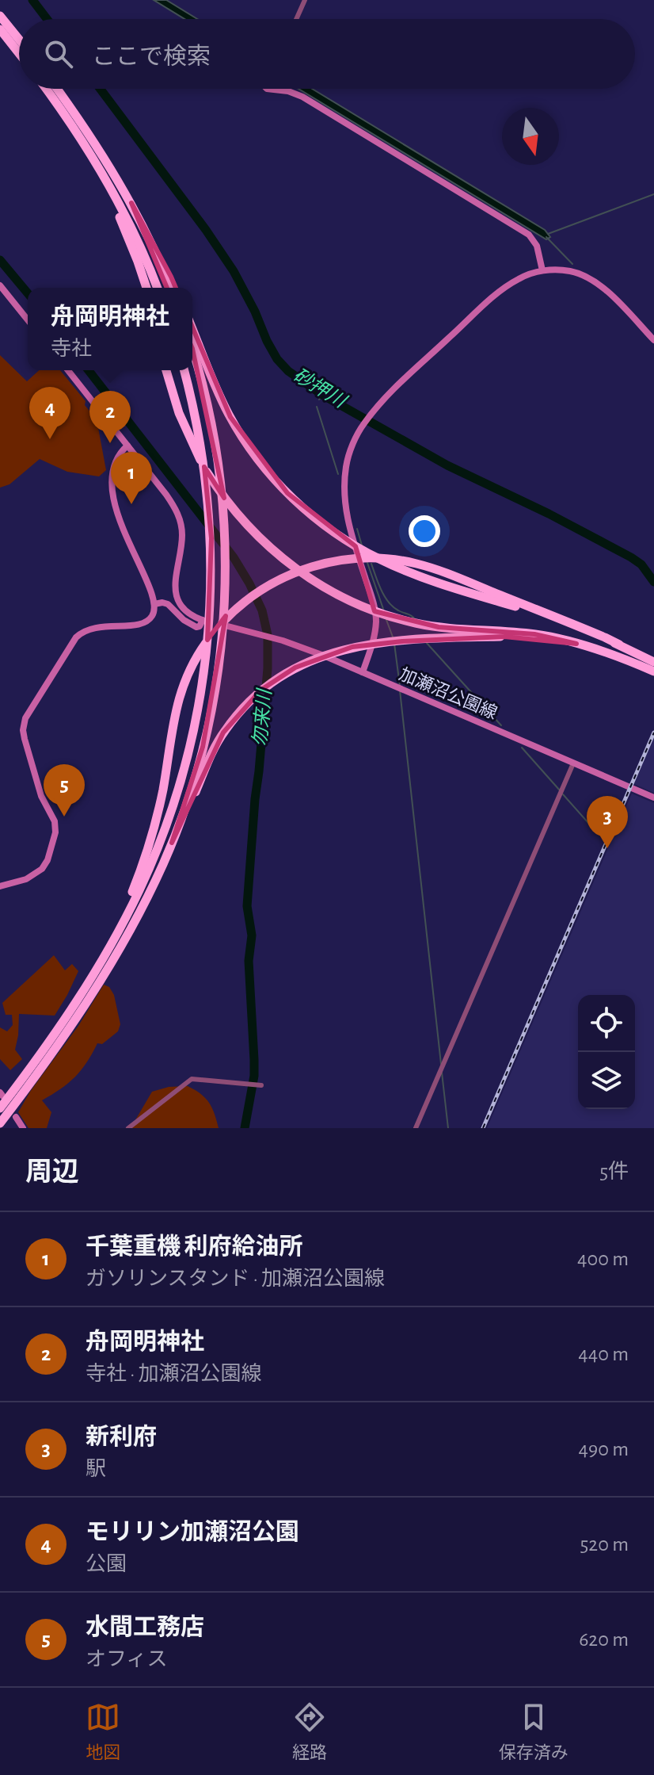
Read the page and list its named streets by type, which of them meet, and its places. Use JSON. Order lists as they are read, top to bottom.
{
  "streets": {
    "street": ["加瀬沼公園線"]
  },
  "water": ["砂押川", "勿来川"],
  "north": "bottom",
  "page": {
    "search": "ここで検索",
    "popup": ["舟岡明神社", "寺社"],
    "pins": [
      "4",
      "2",
      "1",
      "5",
      "3"
    ],
    "heading": ["周辺", "5件"],
    "list": [
      {
        "mark": "1",
        "name": "千葉重機 利府給油所",
        "note": "ガソリンスタンド · 加瀬沼公園線",
        "value": "400 m"
      },
      {
        "mark": "2",
        "name": "舟岡明神社",
        "note": "寺社 · 加瀬沼公園線",
        "value": "440 m"
      },
      {
        "mark": "3",
        "name": "新利府",
        "note": "駅",
        "value": "490 m"
      },
      {
        "mark": "4",
        "name": "モリリン加瀬沼公園",
        "note": "公園",
        "value": "520 m"
      },
      {
        "mark": "5",
        "name": "水間工務店",
        "note": "オフィス",
        "value": "620 m"
      }
    ],
    "nav": ["地図", "経路", "保存済み"]
  }
}
